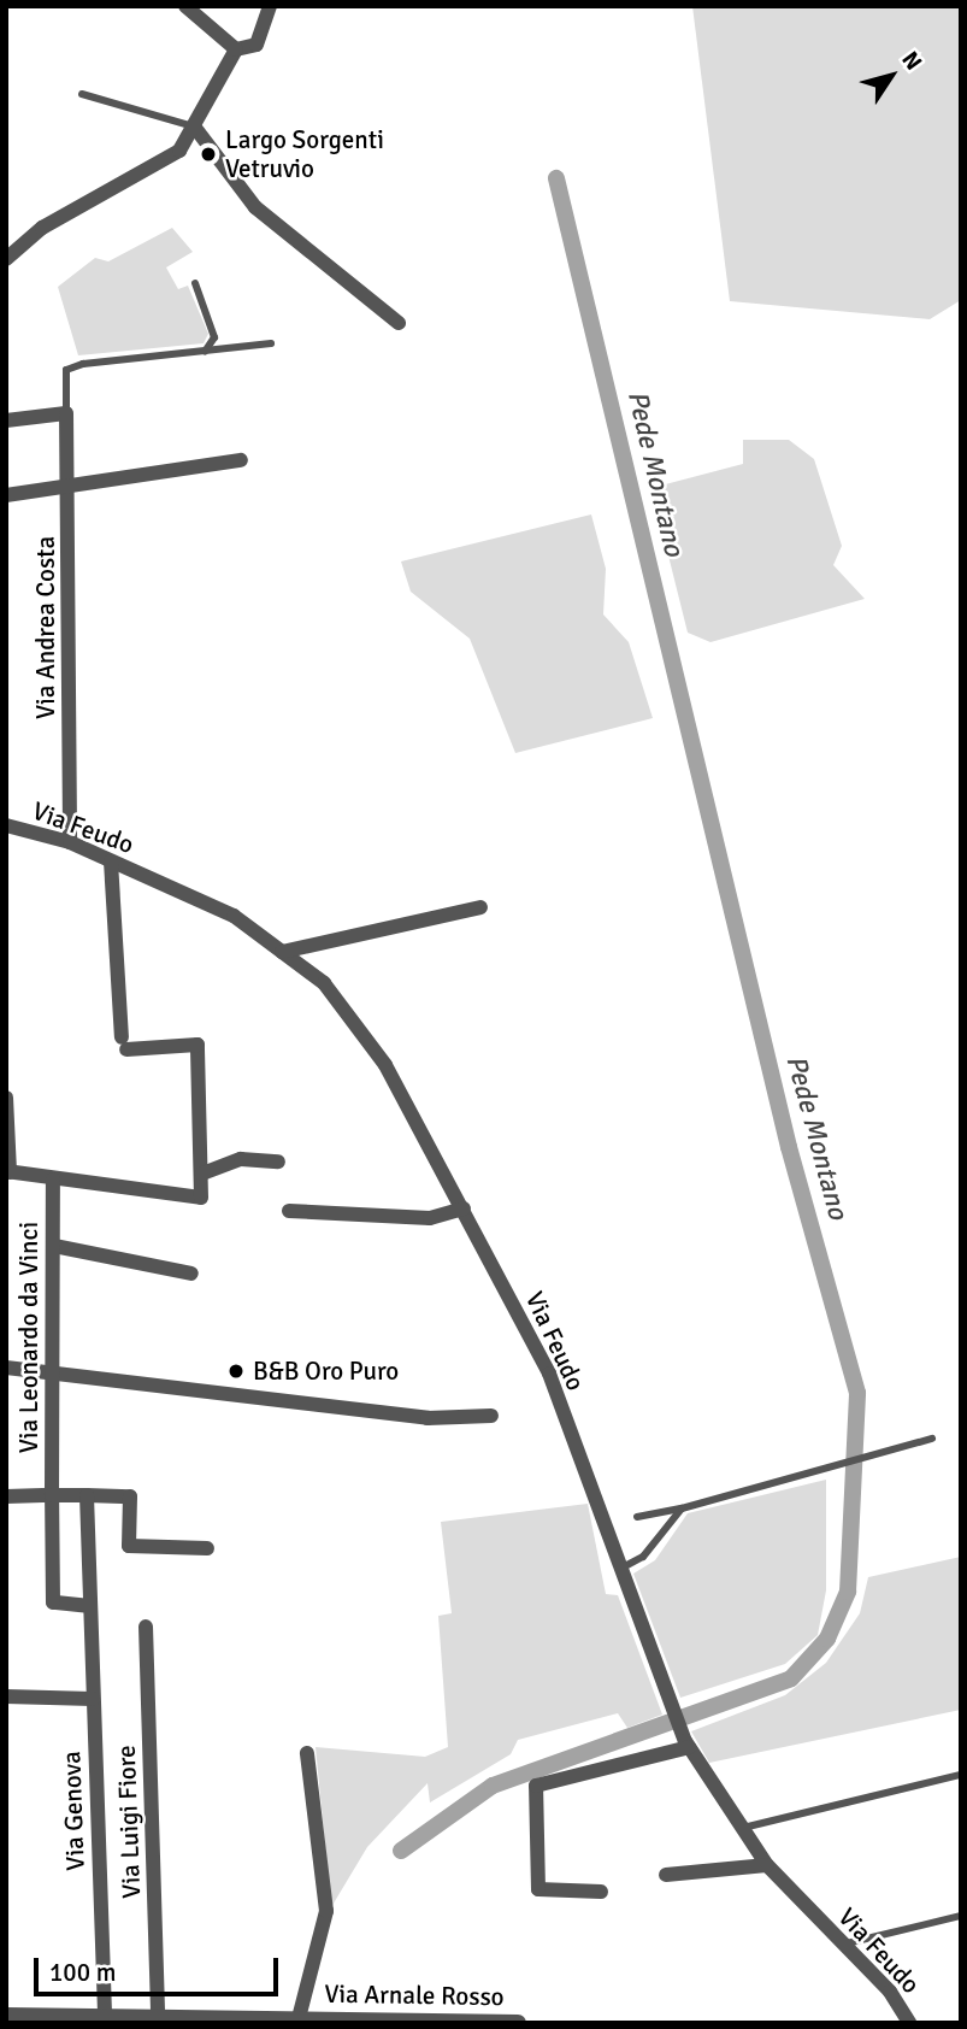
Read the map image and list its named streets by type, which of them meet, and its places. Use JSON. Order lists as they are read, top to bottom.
{
  "streets": {
    "street": [
      "Via Andrea Costa",
      "Via Feudo",
      "Via Leonardo da Vinci",
      "Via Genova",
      "Via Luigi Fiore",
      "Via Arnale Rosso"
    ]
  },
  "crossings": [
    ["Via Andrea Costa", "Via Feudo"],
    ["Via Leonardo da Vinci", "Via Genova"],
    ["Via Genova", "Via Arnale Rosso"],
    ["Via Luigi Fiore", "Via Arnale Rosso"]
  ],
  "water": ["Pede Montano"],
  "places": ["Largo Sorgenti Vetruvio", "B&B Oro Puro"],
  "scale_bar": "100 m",
  "north": "top right"
}
